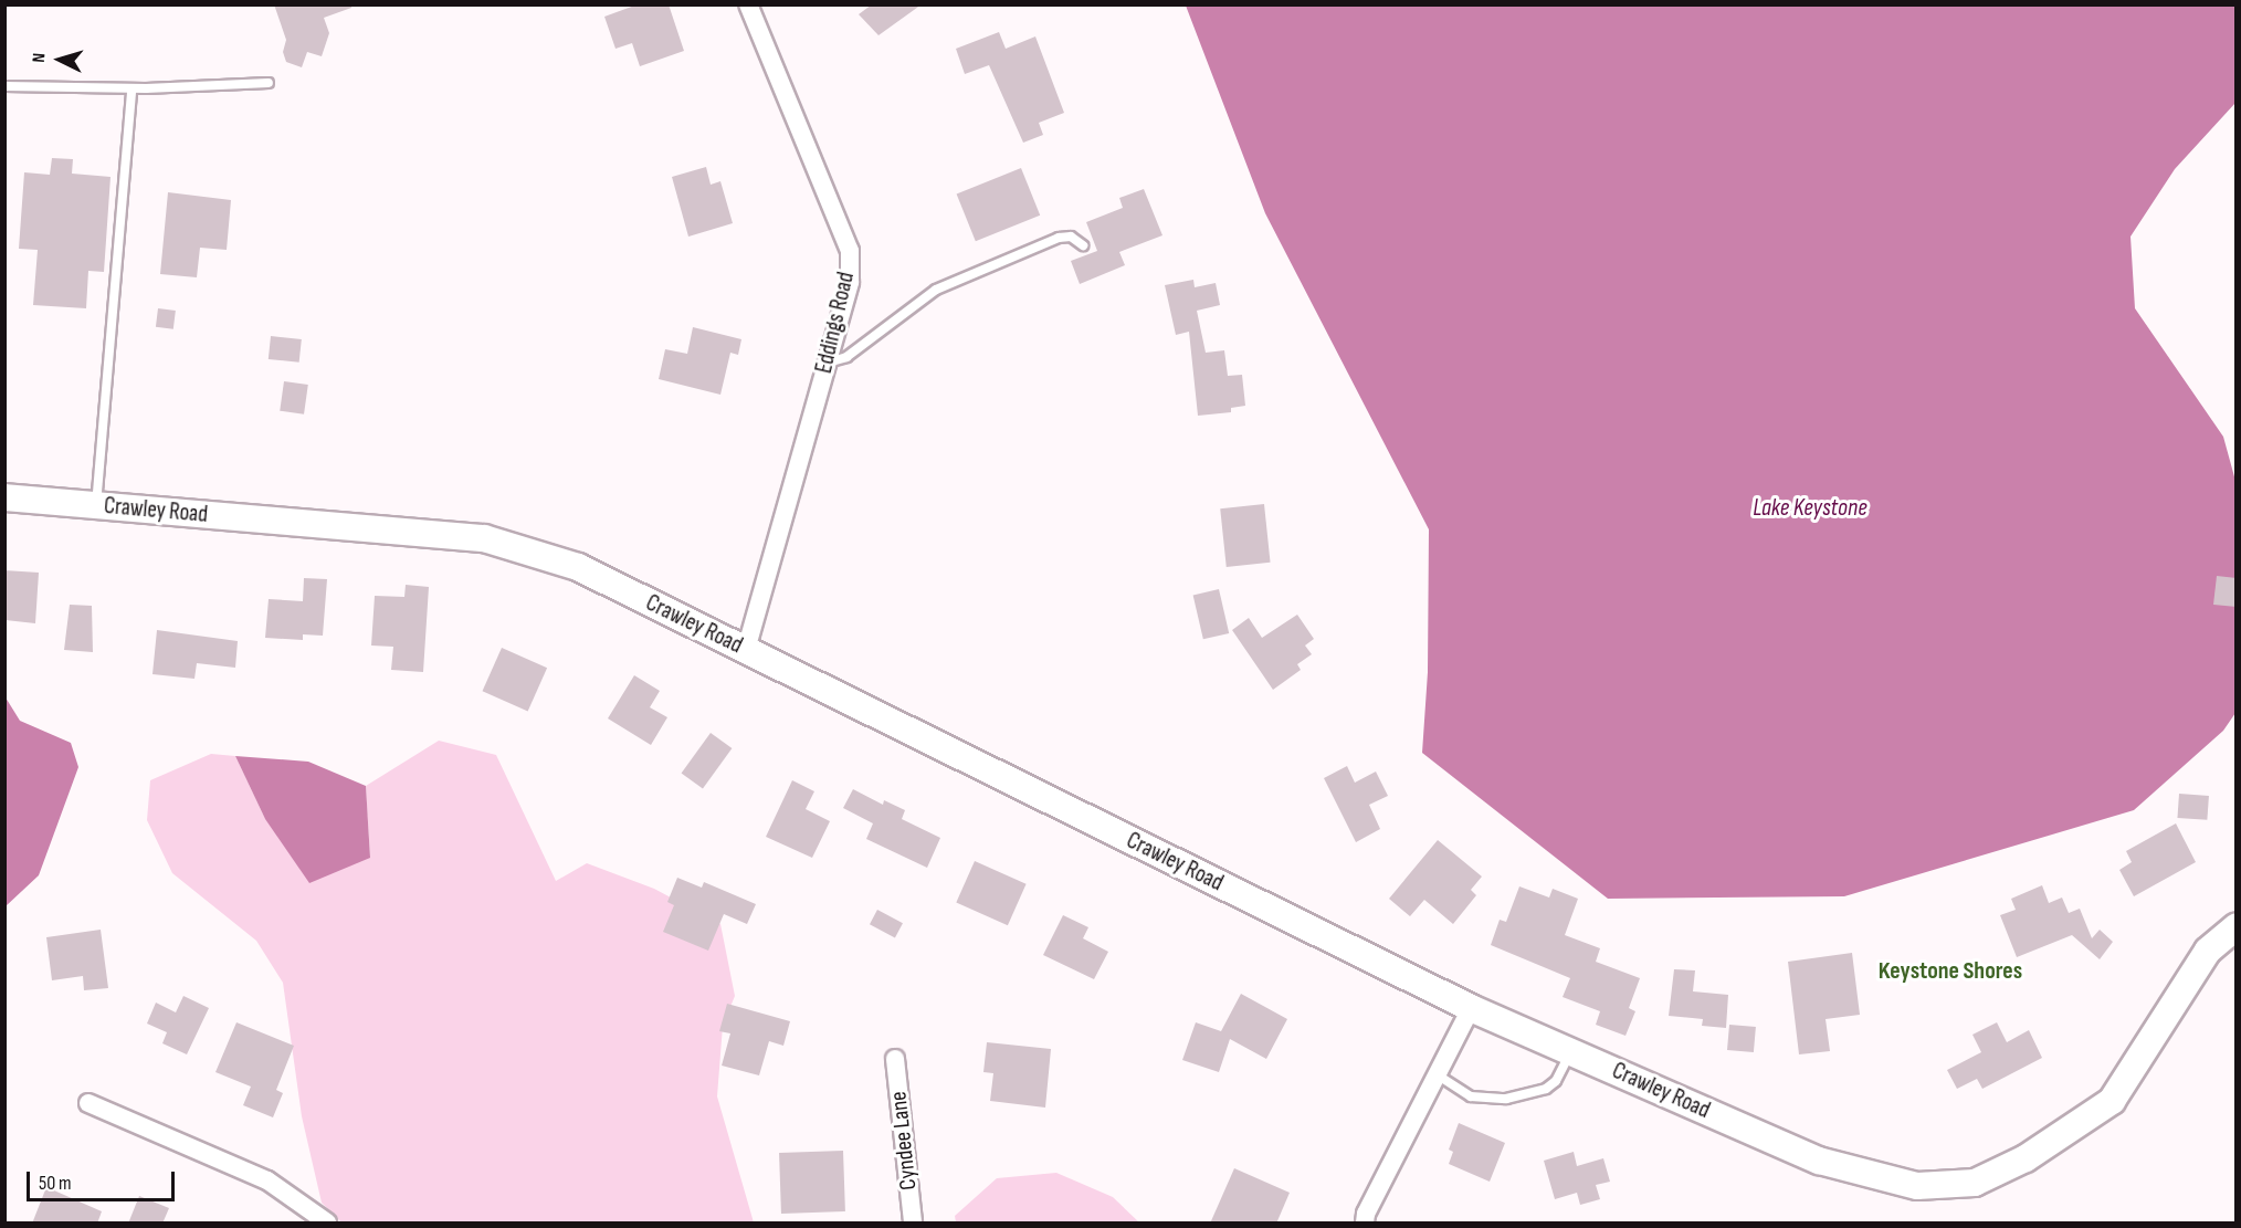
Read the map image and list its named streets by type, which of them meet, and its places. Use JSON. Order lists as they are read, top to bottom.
{
  "streets": {
    "street": ["Eddings Road", "Crawley Road", "Cyndee Lane"]
  },
  "crossings": [
    ["Eddings Road", "Crawley Road"]
  ],
  "districts": ["Keystone Shores"],
  "water": ["Lake Keystone"],
  "scale_bar": "50 m",
  "north": "left"
}
